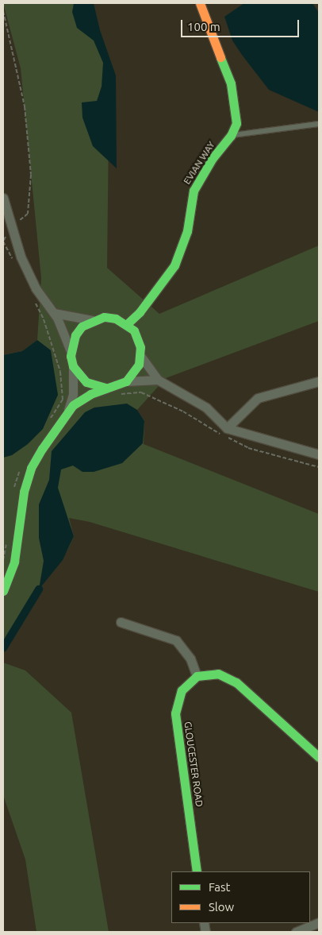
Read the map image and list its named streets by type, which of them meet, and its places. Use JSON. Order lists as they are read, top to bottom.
{
  "streets": {
    "street": ["EVIAN WAY", "GLOUCESTER ROAD"]
  },
  "legend": ["Fast", "Slow"],
  "scale_bar": "100 m"
}
